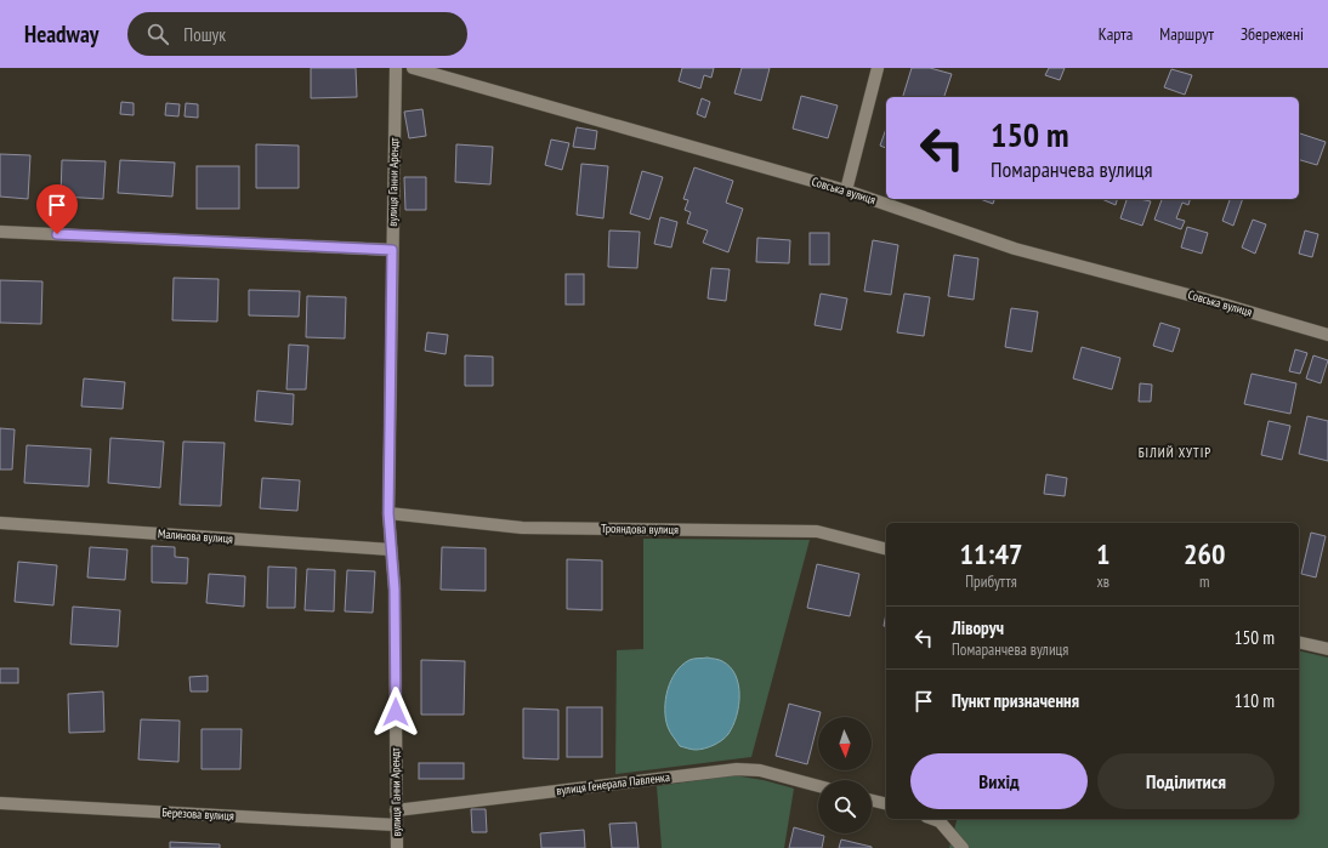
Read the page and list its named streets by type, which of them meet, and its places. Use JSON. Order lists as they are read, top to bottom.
{
  "streets": {
    "street": [
      "вулиця Ганни Арендт",
      "Совська вулиця",
      "Трояндова вулиця",
      "Малинова вулиця",
      "вулиця Генерала Павленка",
      "Березова вулиця"
    ]
  },
  "crossings": [
    ["вулиця Ганни Арендт", "Трояндова вулиця"],
    ["вулиця Ганни Арендт", "Малинова вулиця"],
    ["вулиця Ганни Арендт", "вулиця Генерала Павленка"],
    ["вулиця Ганни Арендт", "Березова вулиця"]
  ],
  "districts": ["БІЛИЙ ХУТІР"],
  "north": "bottom",
  "page": {
    "header": "Headway",
    "search": "Пошук",
    "nav": ["Карта", "Маршрут", "Збережені"],
    "turn": ["150 m", "Помаранчева вулиця"],
    "eta": [
      "11:47",
      "Прибуття",
      "1",
      "хв",
      "260",
      "m"
    ],
    "list": [
      {
        "name": "Ліворуч",
        "note": "Помаранчева вулиця",
        "value": "150 m"
      },
      {
        "name": "Пункт призначення",
        "value": "110 m"
      }
    ],
    "buttons": ["Вихід", "Поділитися"]
  }
}
